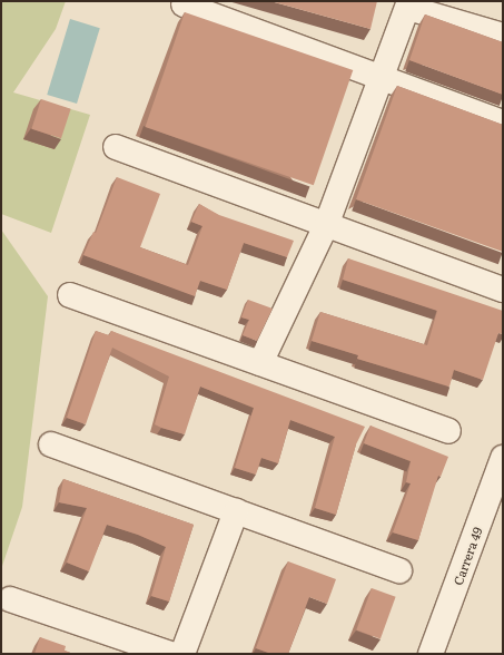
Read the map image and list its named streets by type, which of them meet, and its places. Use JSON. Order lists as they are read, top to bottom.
{
  "streets": {
    "street": ["Carrera 49"]
  }
}
